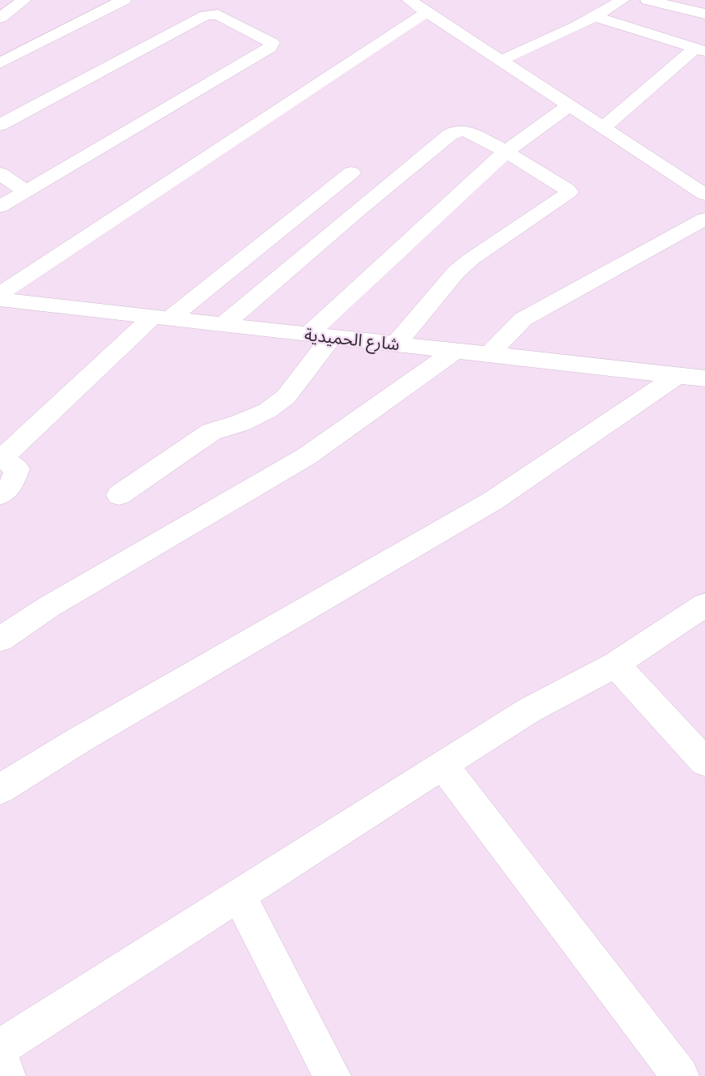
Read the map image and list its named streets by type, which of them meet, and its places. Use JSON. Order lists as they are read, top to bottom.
{
  "streets": {
    "street": ["شارع الحميدية"]
  }
}
